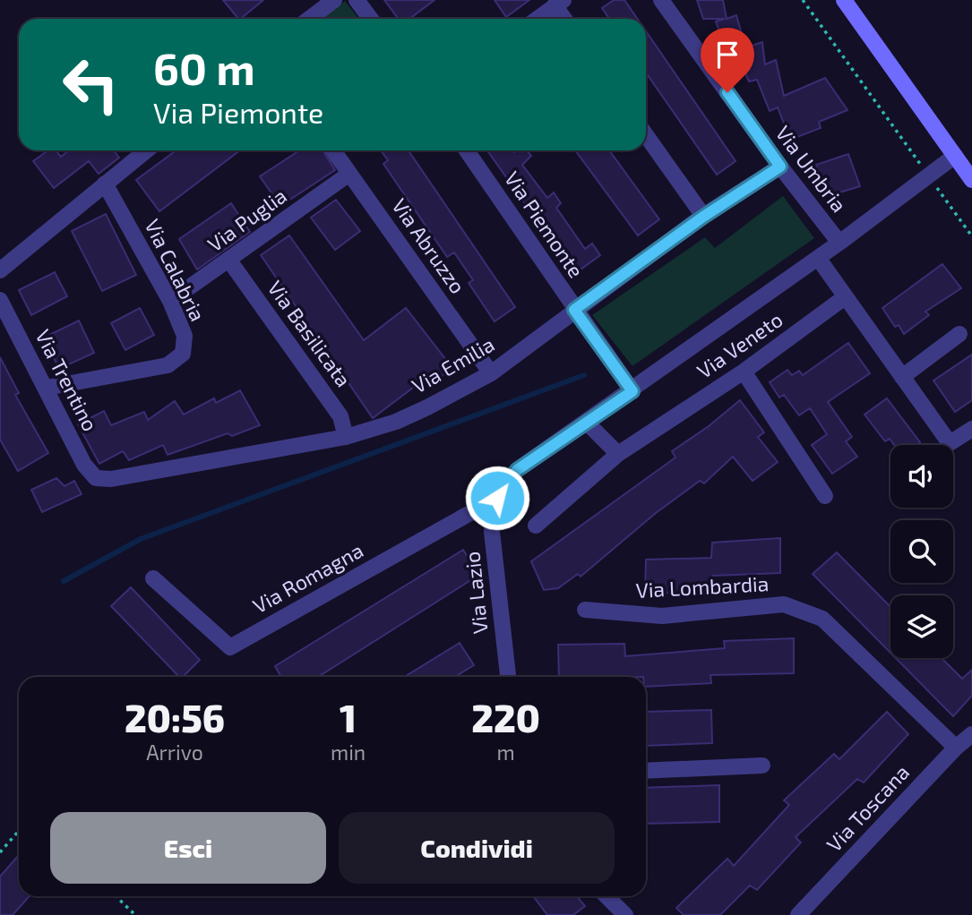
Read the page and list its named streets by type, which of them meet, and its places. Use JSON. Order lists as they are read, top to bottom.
{
  "streets": {
    "street": [
      "Via Umbria",
      "Via Puglia",
      "Via Piemonte",
      "Via Abruzzo",
      "Via Calabria",
      "Via Basilicata",
      "Via Veneto",
      "Via Emilia",
      "Via Trentino",
      "Via Romagna",
      "Via Lombardia",
      "Via Lazio",
      "Via Toscana"
    ]
  },
  "crossings": [
    ["Via Umbria", "Via Veneto"],
    ["Via Umbria", "Via Emilia"],
    ["Via Puglia", "Via Abruzzo"],
    ["Via Puglia", "Via Calabria"],
    ["Via Puglia", "Via Basilicata"],
    ["Via Piemonte", "Via Veneto"],
    ["Via Piemonte", "Via Emilia"],
    ["Via Abruzzo", "Via Emilia"],
    ["Via Calabria", "Via Trentino"],
    ["Via Basilicata", "Via Emilia"],
    ["Via Veneto", "Via Romagna"],
    ["Via Veneto", "Via Lazio"],
    ["Via Emilia", "Via Trentino"],
    ["Via Romagna", "Via Lazio"],
    ["Via Lombardia", "Via Toscana"]
  ],
  "page": {
    "turn": ["60 m", "Via Piemonte"],
    "eta": [
      "20:56",
      "Arrivo",
      "1",
      "min",
      "220",
      "m"
    ],
    "buttons": ["Esci", "Condividi"]
  }
}
